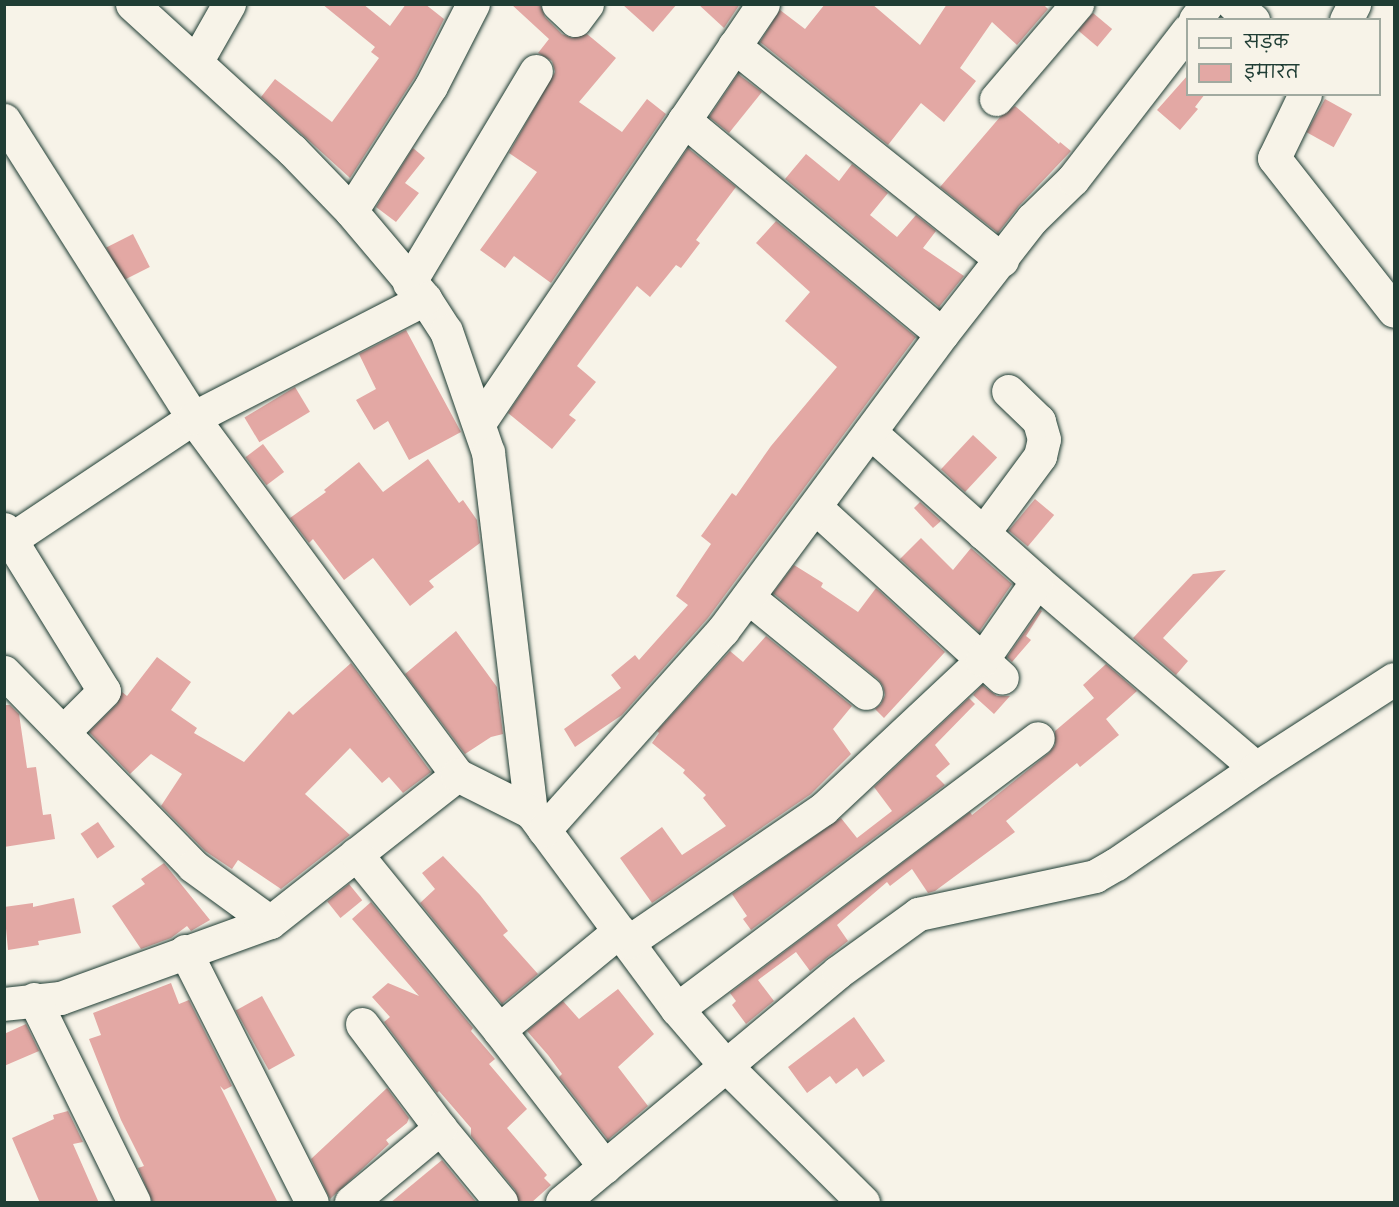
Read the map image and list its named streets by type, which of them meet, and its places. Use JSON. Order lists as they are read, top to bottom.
{
  "legend": ["सड़क", "इमारत"]
}
